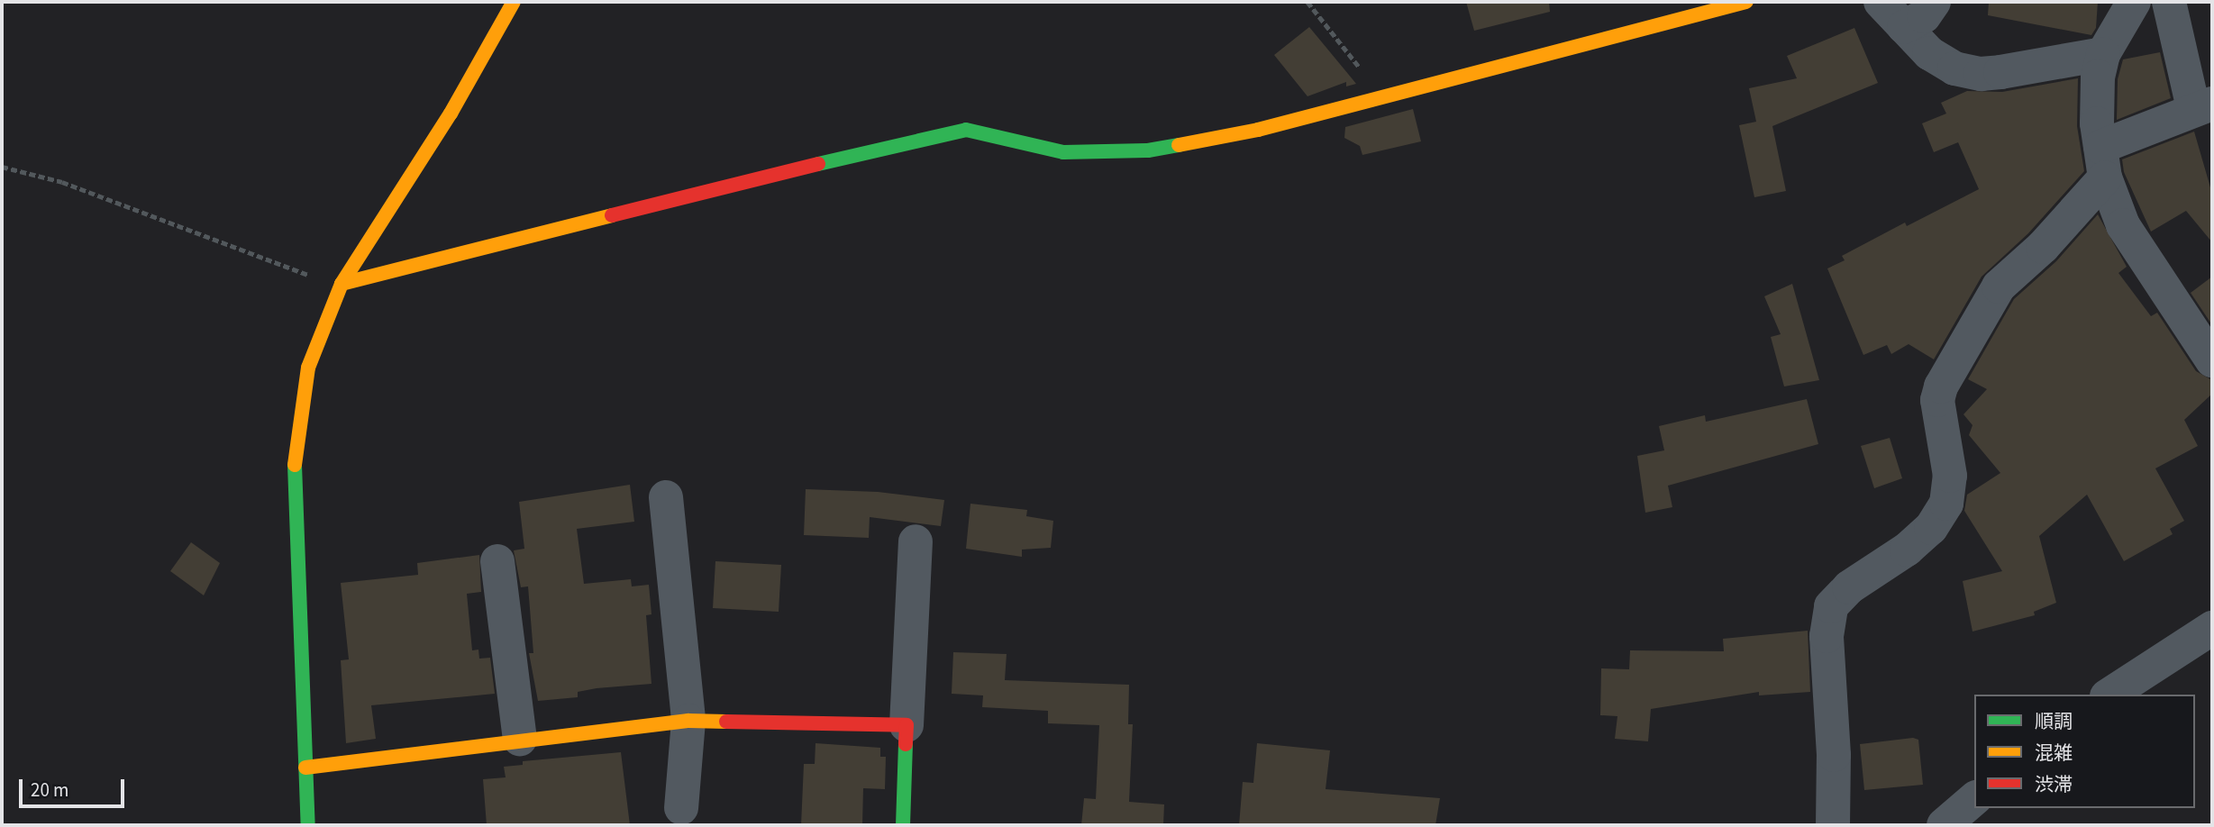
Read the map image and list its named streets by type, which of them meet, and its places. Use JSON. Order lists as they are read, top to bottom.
{
  "legend": ["順調", "混雑", "渋滞"],
  "scale_bar": "20 m"
}
